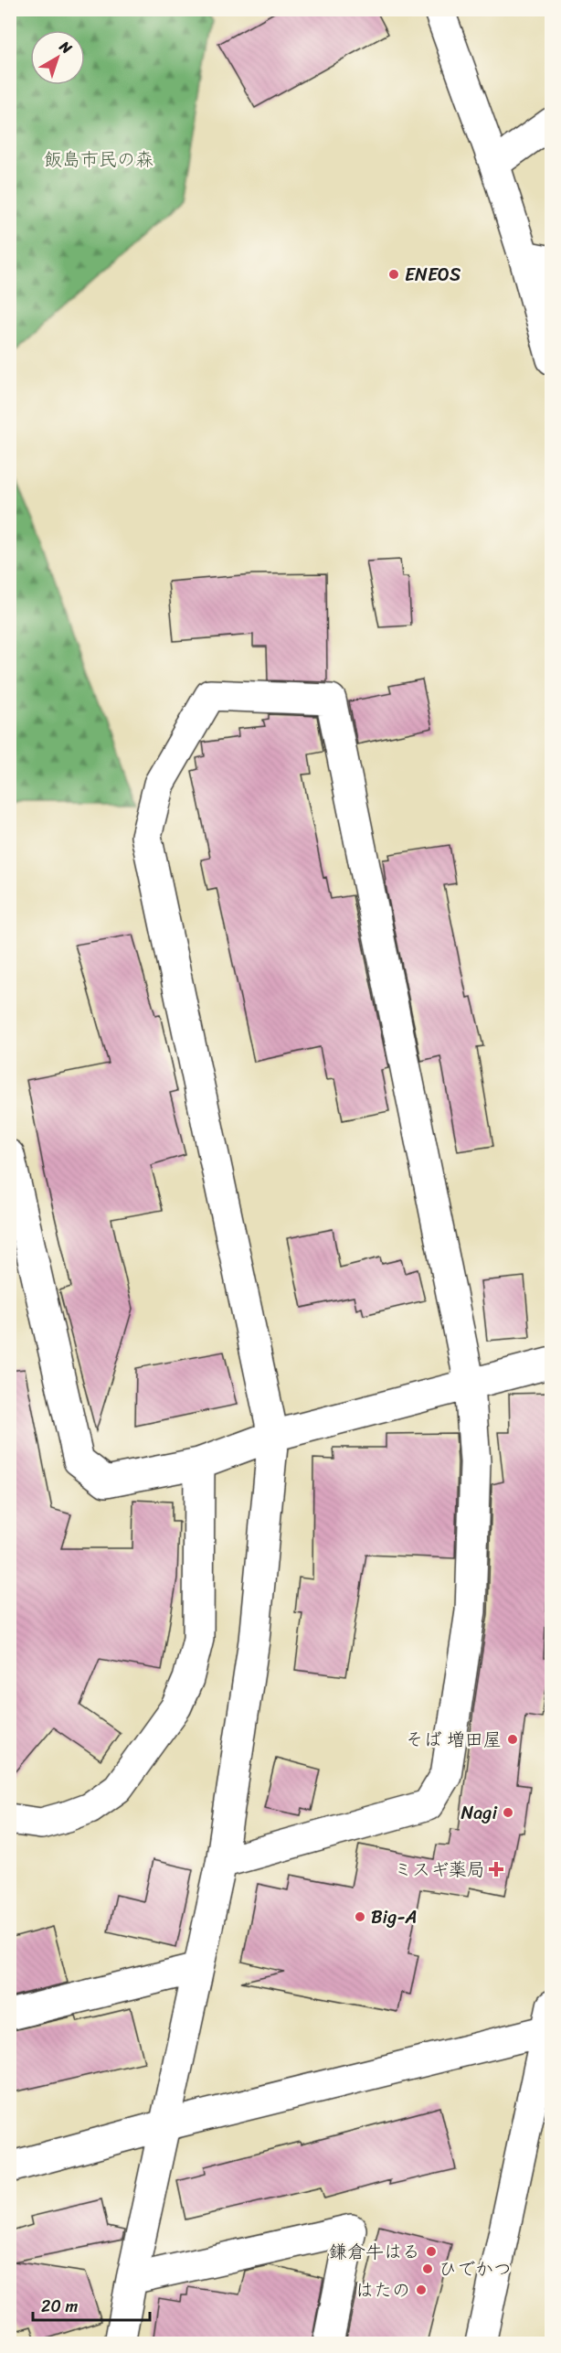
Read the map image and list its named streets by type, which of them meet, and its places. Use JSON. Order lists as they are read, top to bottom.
{
  "parks": ["飯島市民の森"],
  "places": {
    "other": [
      "ENEOS",
      "そば 増田屋",
      "Nagi",
      "Big-A",
      "鎌倉牛はる",
      "ひでかつ",
      "はたの"
    ],
    "health": ["ミスギ薬局"]
  },
  "scale_bar": "20 m",
  "north": "top right"
}
